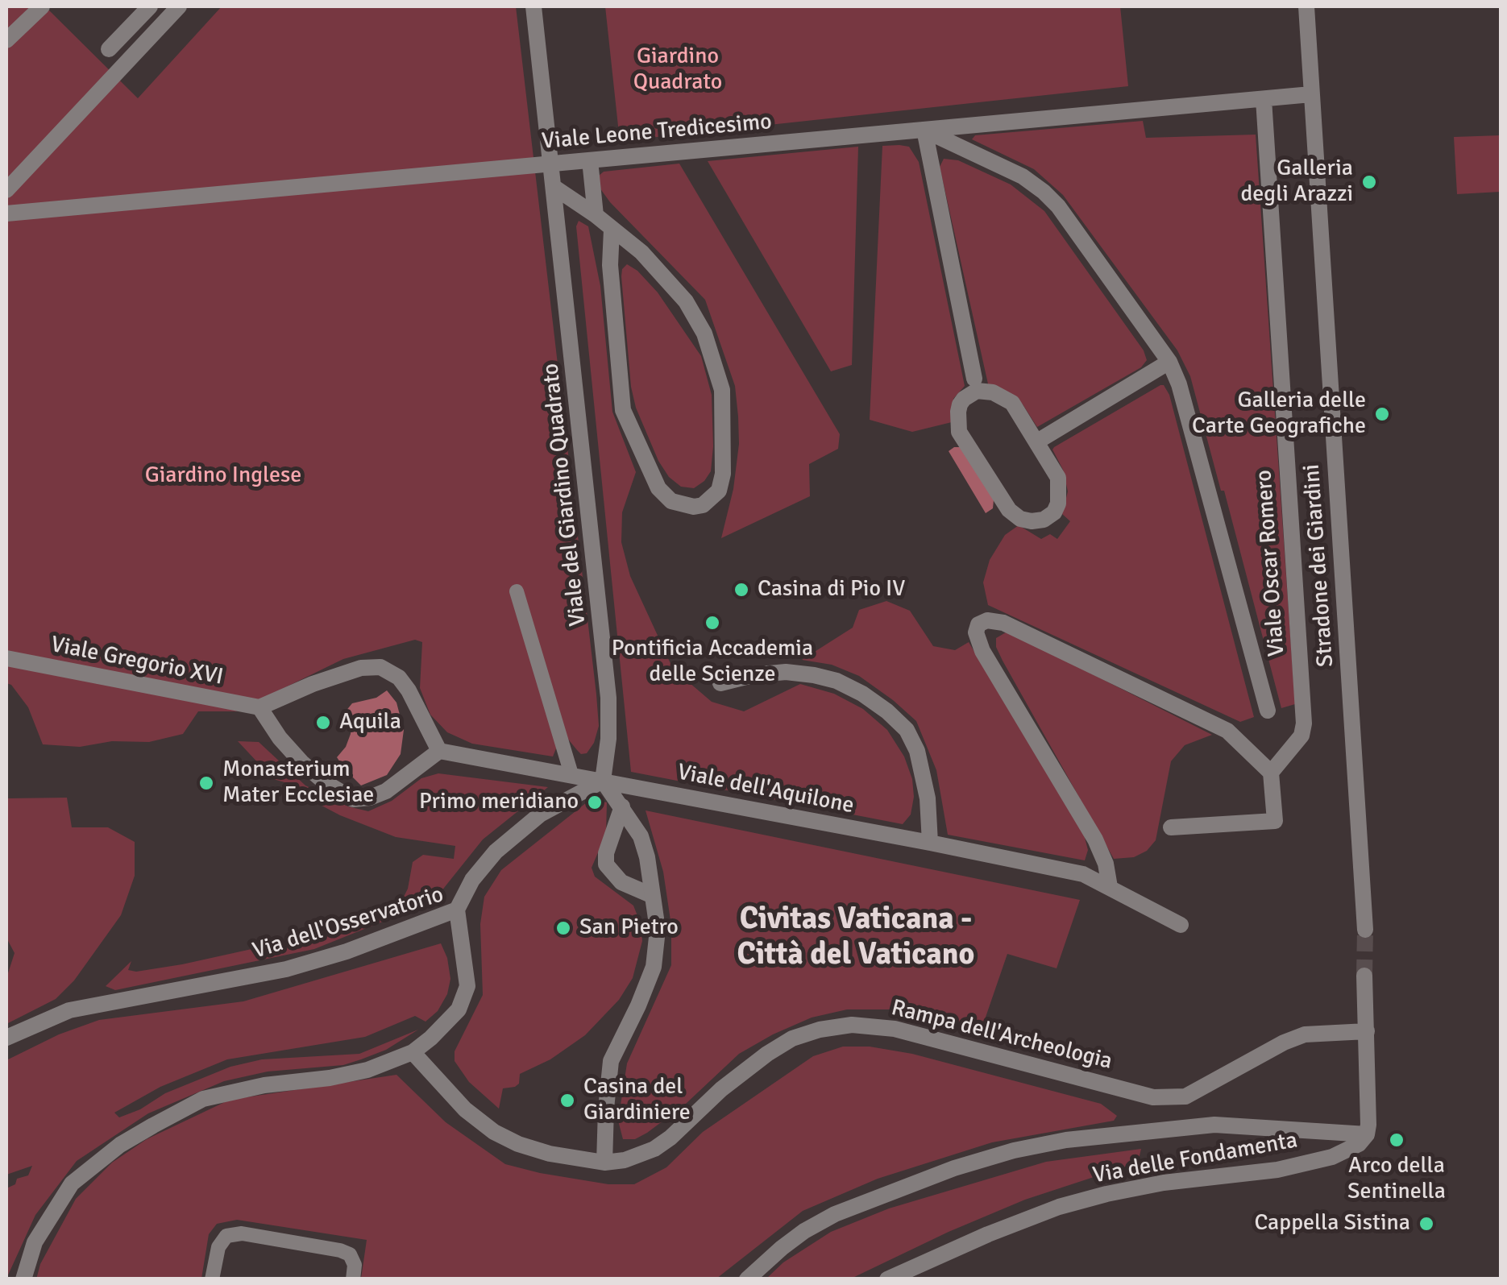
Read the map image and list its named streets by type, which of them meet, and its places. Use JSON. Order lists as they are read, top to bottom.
{
  "streets": {
    "street": [
      "Viale Leone Tredicesimo",
      "Viale del Giardino Quadrato",
      "Viale Oscar Romero",
      "Stradone dei Giardini",
      "Viale Gregorio XVI",
      "Viale dell'Aquilone",
      "Via dell'Osservatorio",
      "Rampa dell'Archeologia",
      "Via delle Fondamenta"
    ]
  },
  "crossings": [
    ["Viale Leone Tredicesimo", "Viale del Giardino Quadrato"],
    ["Viale Leone Tredicesimo", "Viale Oscar Romero"],
    ["Viale Leone Tredicesimo", "Stradone dei Giardini"],
    ["Viale del Giardino Quadrato", "Viale dell'Aquilone"],
    ["Via dell'Osservatorio", "Rampa dell'Archeologia"]
  ],
  "districts": ["Civitas Vaticana - Città del Vaticano"],
  "parks": ["Giardino Quadrato", "Giardino Inglese"],
  "places": [
    "Galleria degli Arazzi",
    "Galleria delle Carte Geografiche",
    "Casina di Pio IV",
    "Pontificia Accademia delle Scienze",
    "Aquila",
    "Monasterium Mater Ecclesiae",
    "Primo meridiano",
    "San Pietro",
    "Casina del Giardiniere",
    "Arco della Sentinella",
    "Cappella Sistina"
  ]
}
